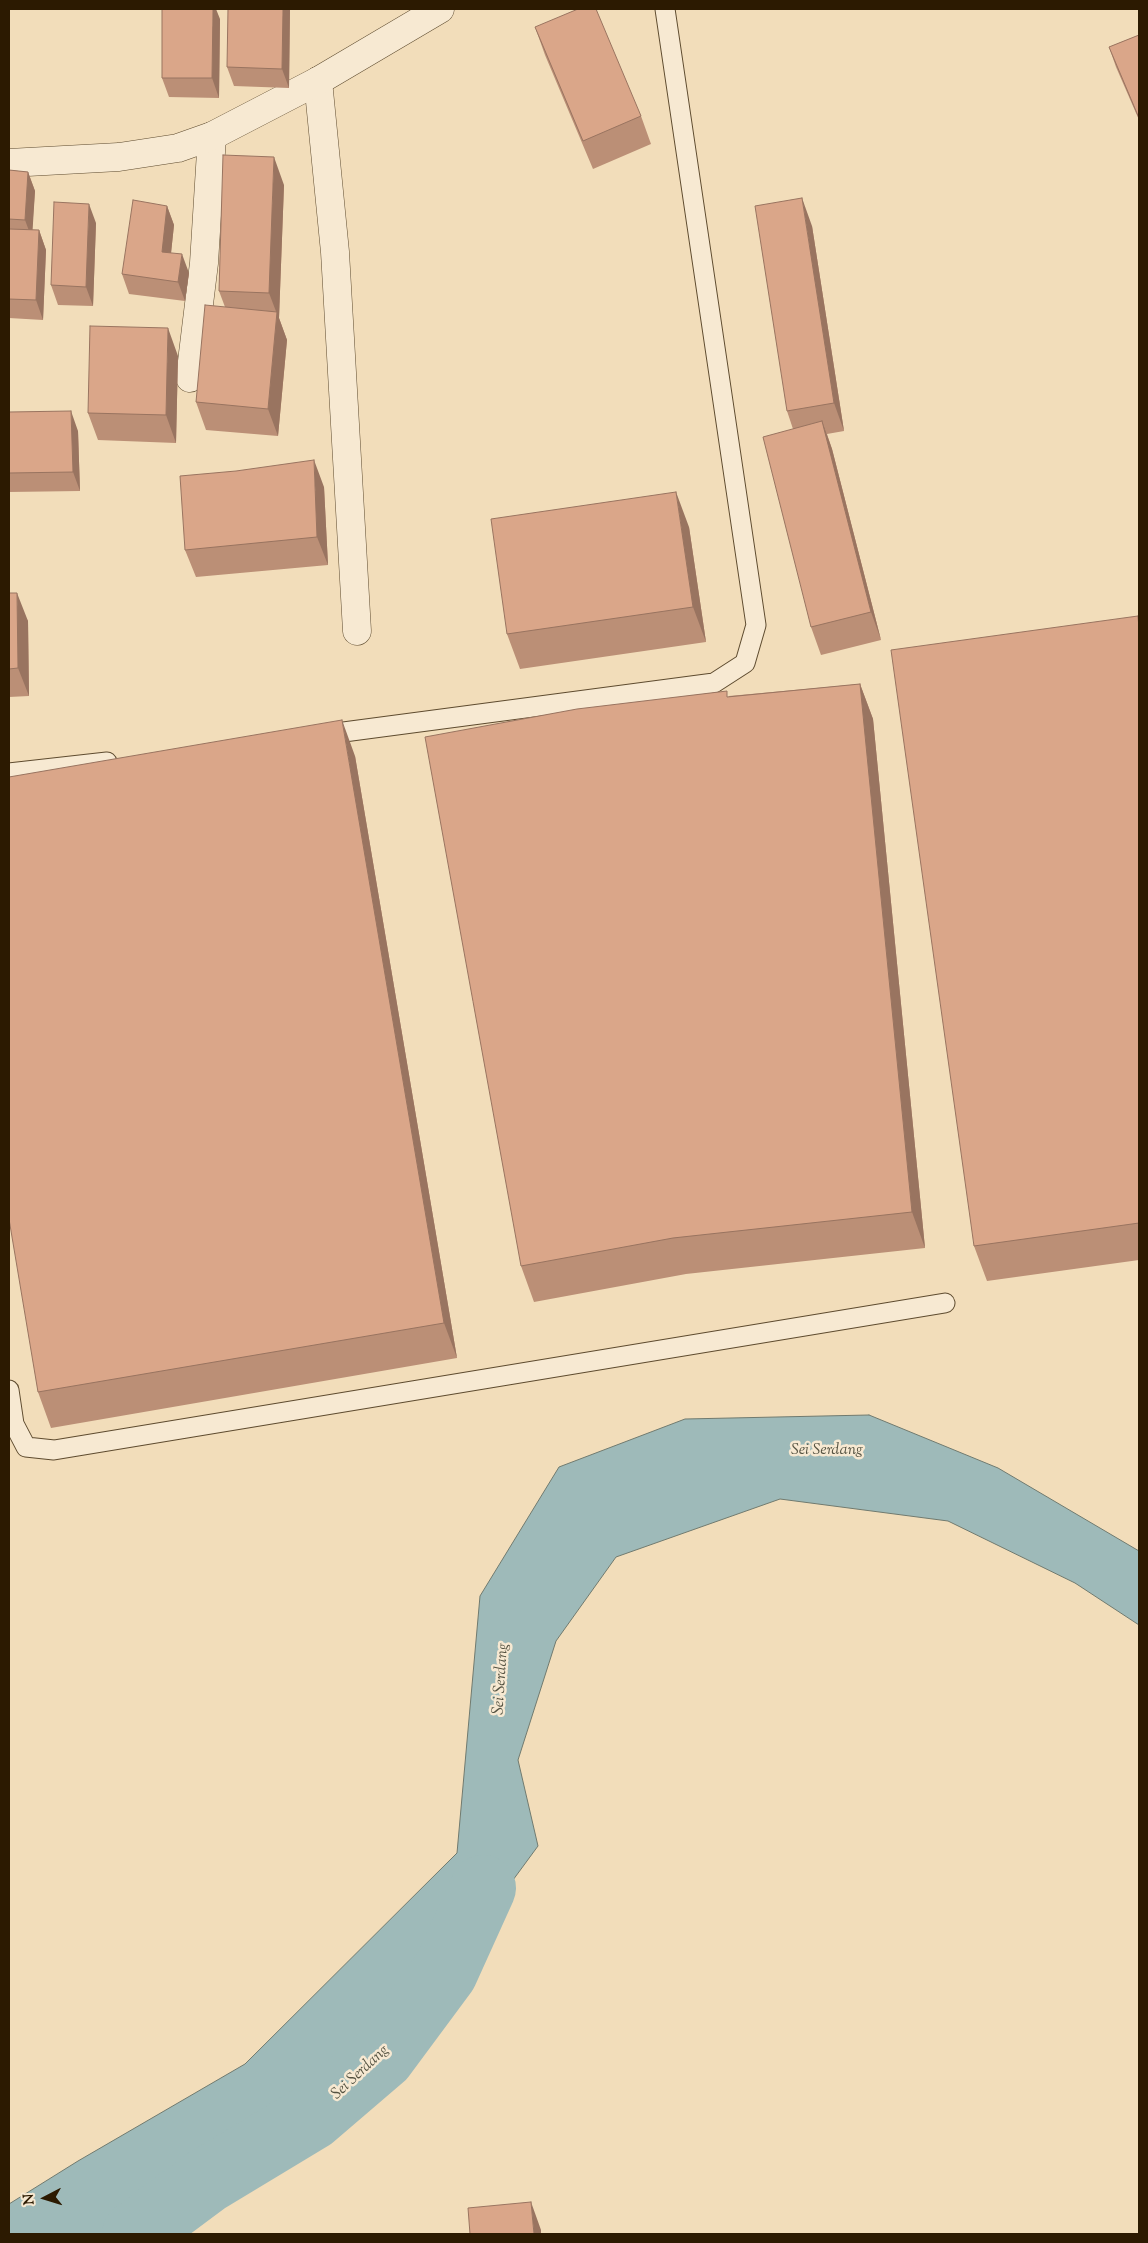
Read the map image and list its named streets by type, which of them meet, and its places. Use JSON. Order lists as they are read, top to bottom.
{
  "water": ["Sei Serdang"],
  "north": "left"
}
